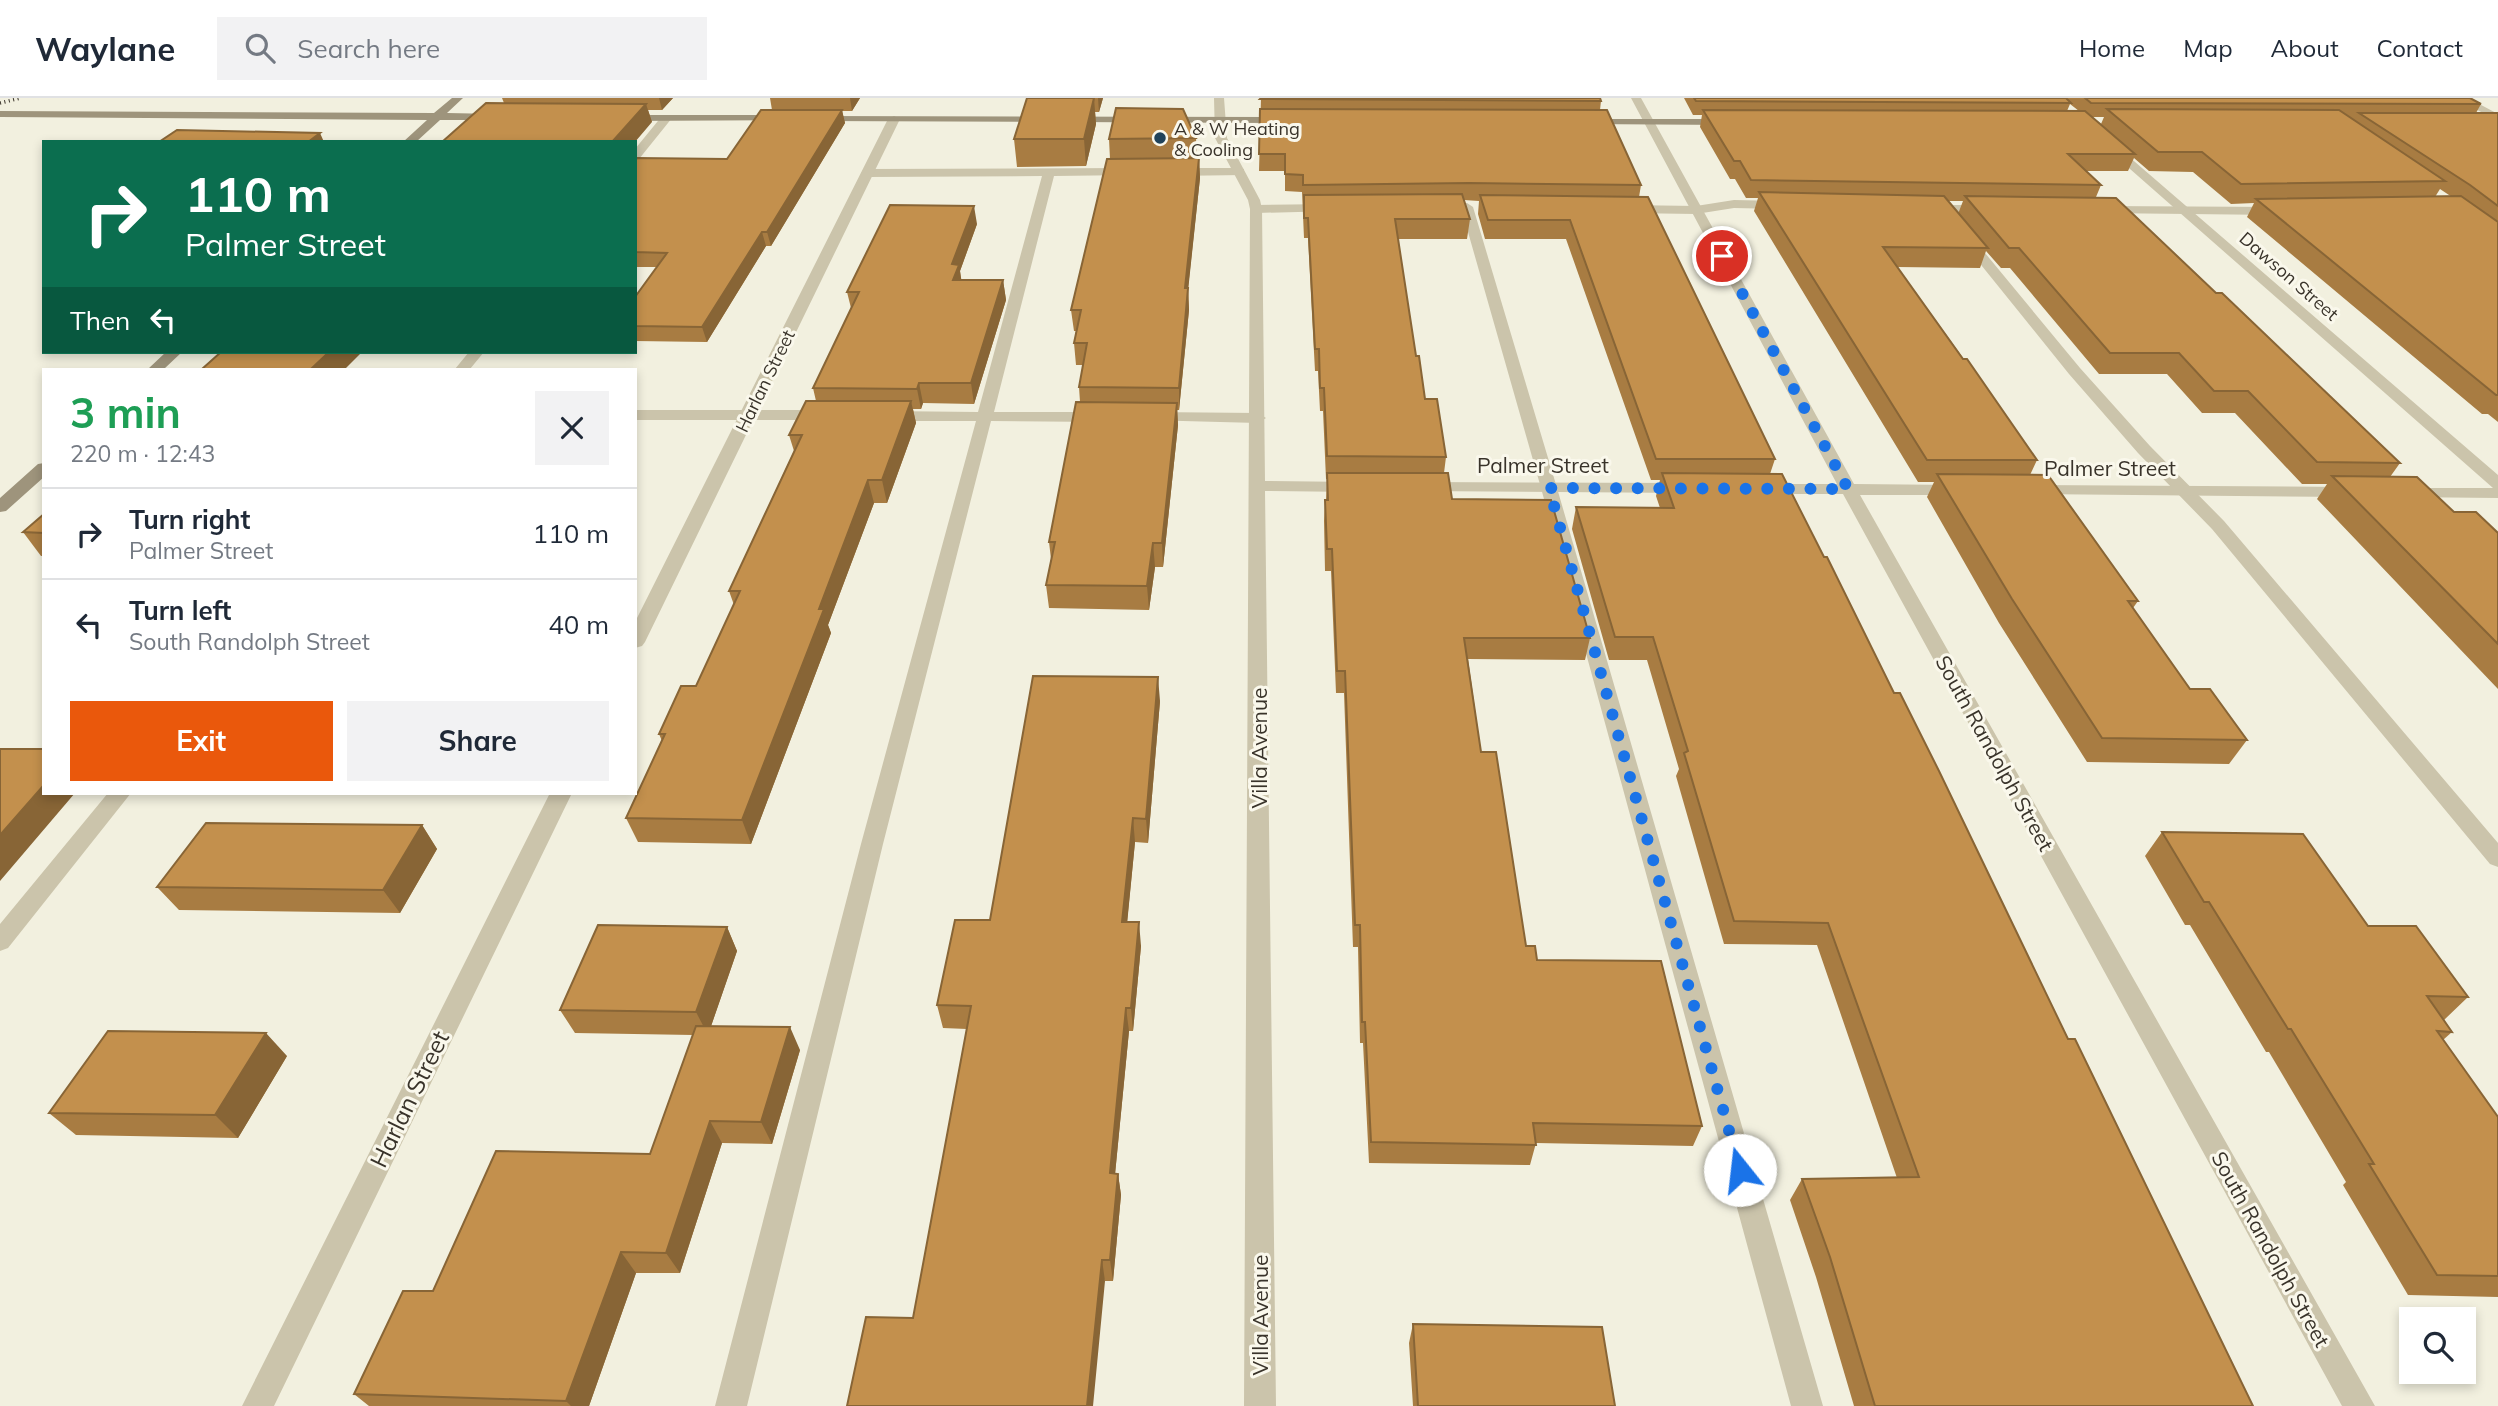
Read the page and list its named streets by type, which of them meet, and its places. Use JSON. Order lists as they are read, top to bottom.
{
  "streets": {
    "street": [
      "Dawson Street",
      "Harlan Street",
      "Palmer Street",
      "Villa Avenue",
      "South Randolph Street"
    ]
  },
  "places": ["A & W Heating & Cooling"],
  "page": {
    "header": "Waylane",
    "search": "Search here",
    "nav": [
      "Home",
      "Map",
      "About",
      "Contact"
    ],
    "turn": ["110 m", "Palmer Street"],
    "then": "Then",
    "heading": ["3 min", "220 m · 12:43"],
    "list": [
      {
        "name": "Turn right",
        "note": "Palmer Street",
        "value": "110 m"
      },
      {
        "name": "Turn left",
        "note": "South Randolph Street",
        "value": "40 m"
      }
    ],
    "buttons": ["Exit", "Share"]
  }
}
